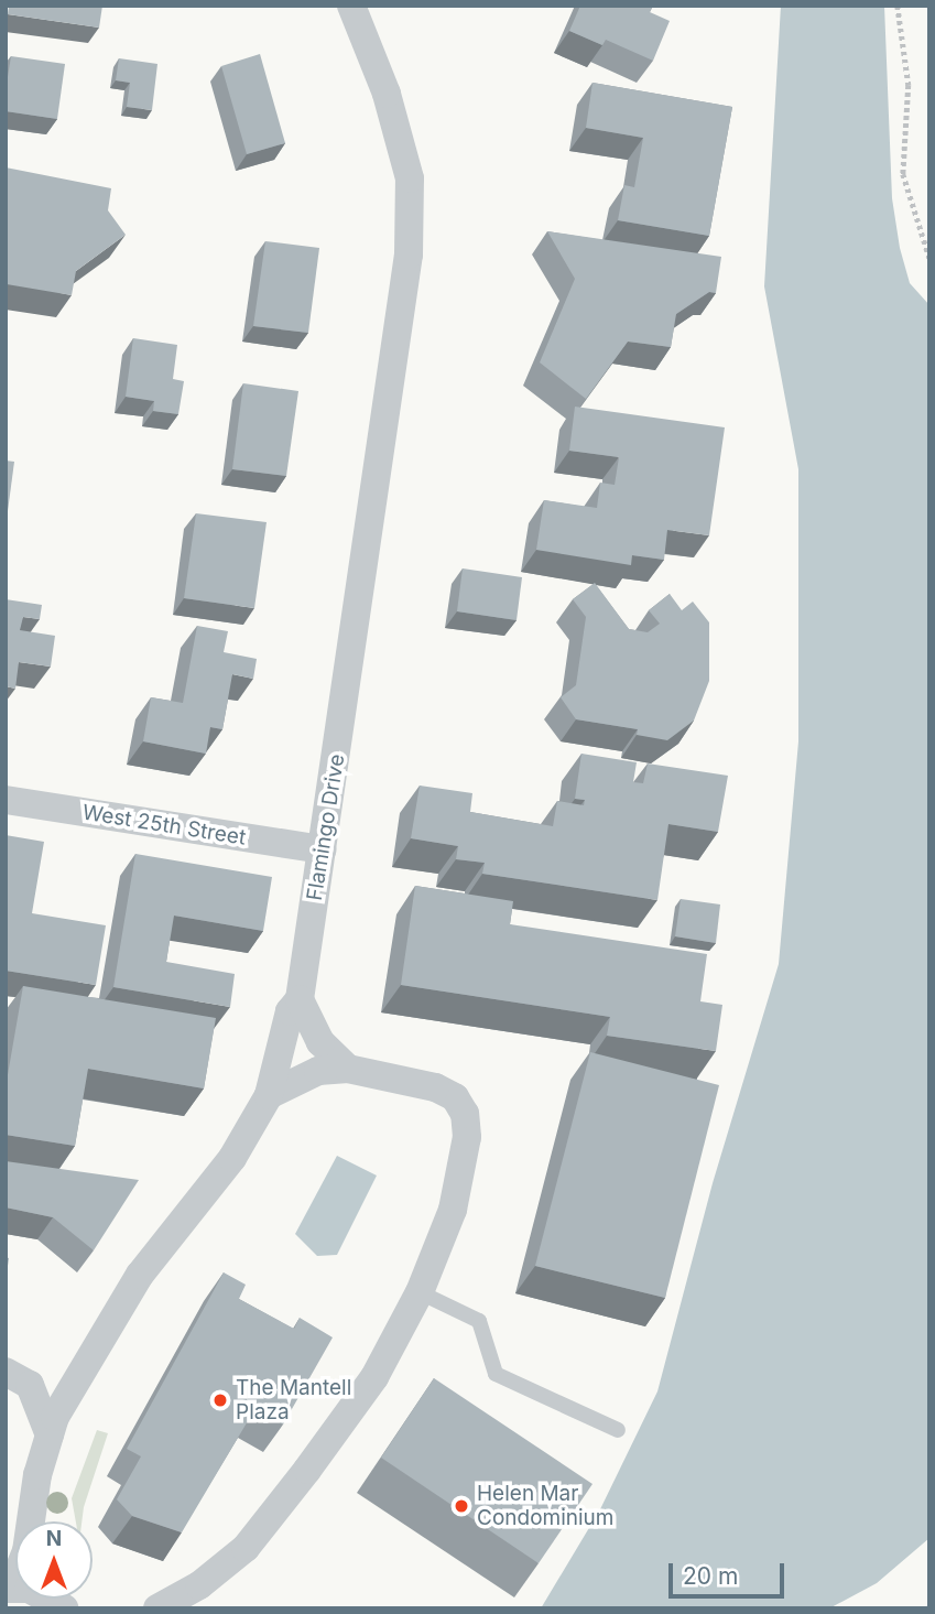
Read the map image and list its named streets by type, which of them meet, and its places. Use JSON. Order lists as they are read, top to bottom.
{
  "streets": {
    "street": ["West 25th Street", "Flamingo Drive"]
  },
  "crossings": [
    ["West 25th Street", "Flamingo Drive"]
  ],
  "places": ["The Mantell Plaza", "Helen Mar Condominium"],
  "scale_bar": "20 m",
  "north": "top"
}
